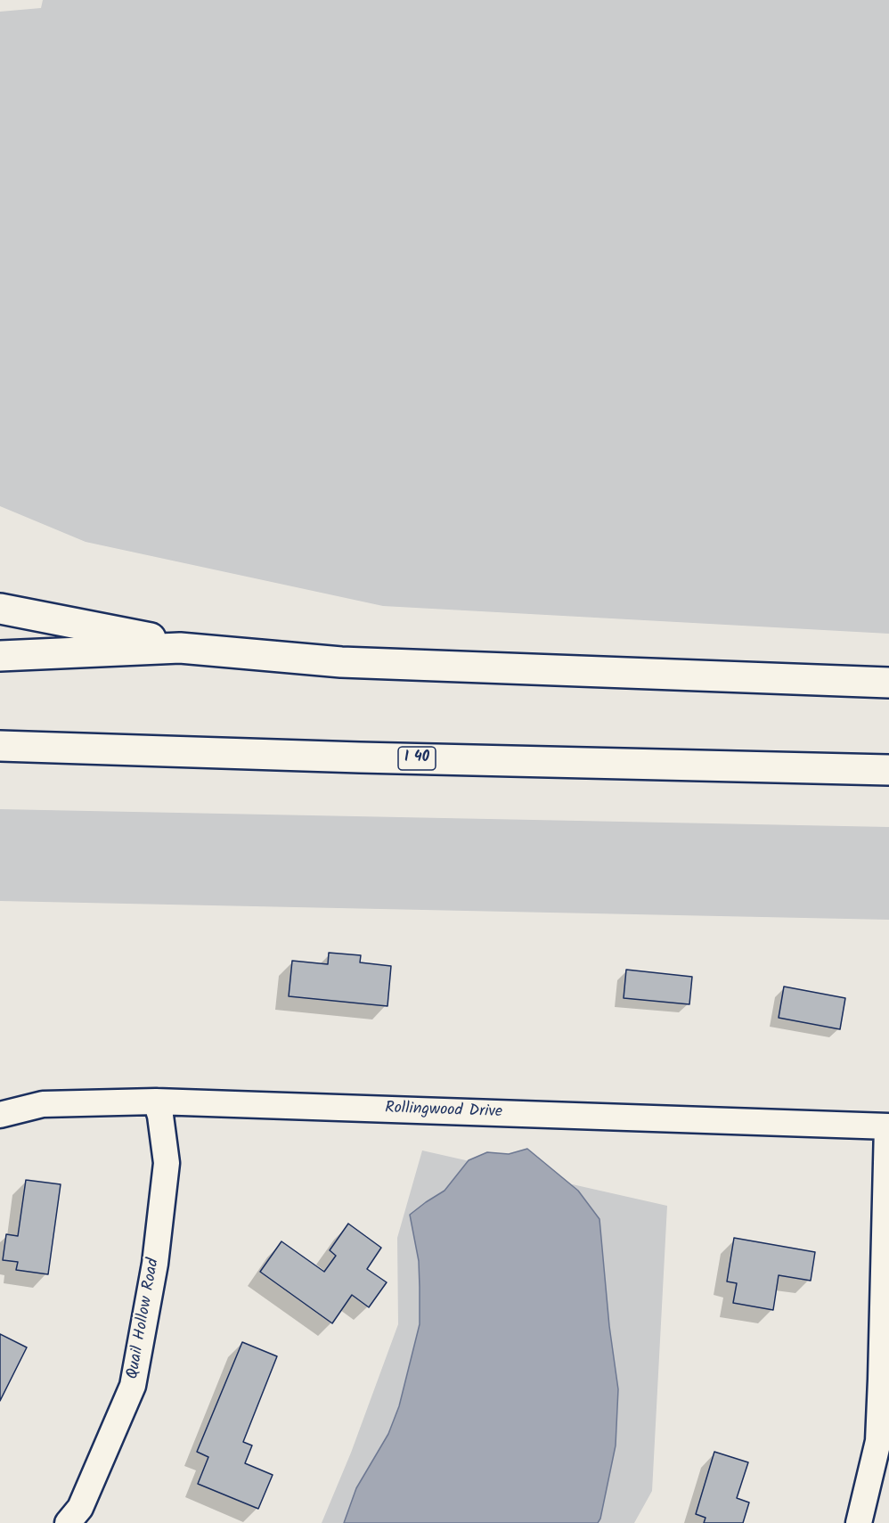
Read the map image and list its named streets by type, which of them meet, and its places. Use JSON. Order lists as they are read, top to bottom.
{
  "streets": {
    "highway": ["I 40"],
    "street": ["Rollingwood Drive", "Quail Hollow Road"]
  },
  "crossings": [
    ["Rollingwood Drive", "Quail Hollow Road"]
  ]
}
